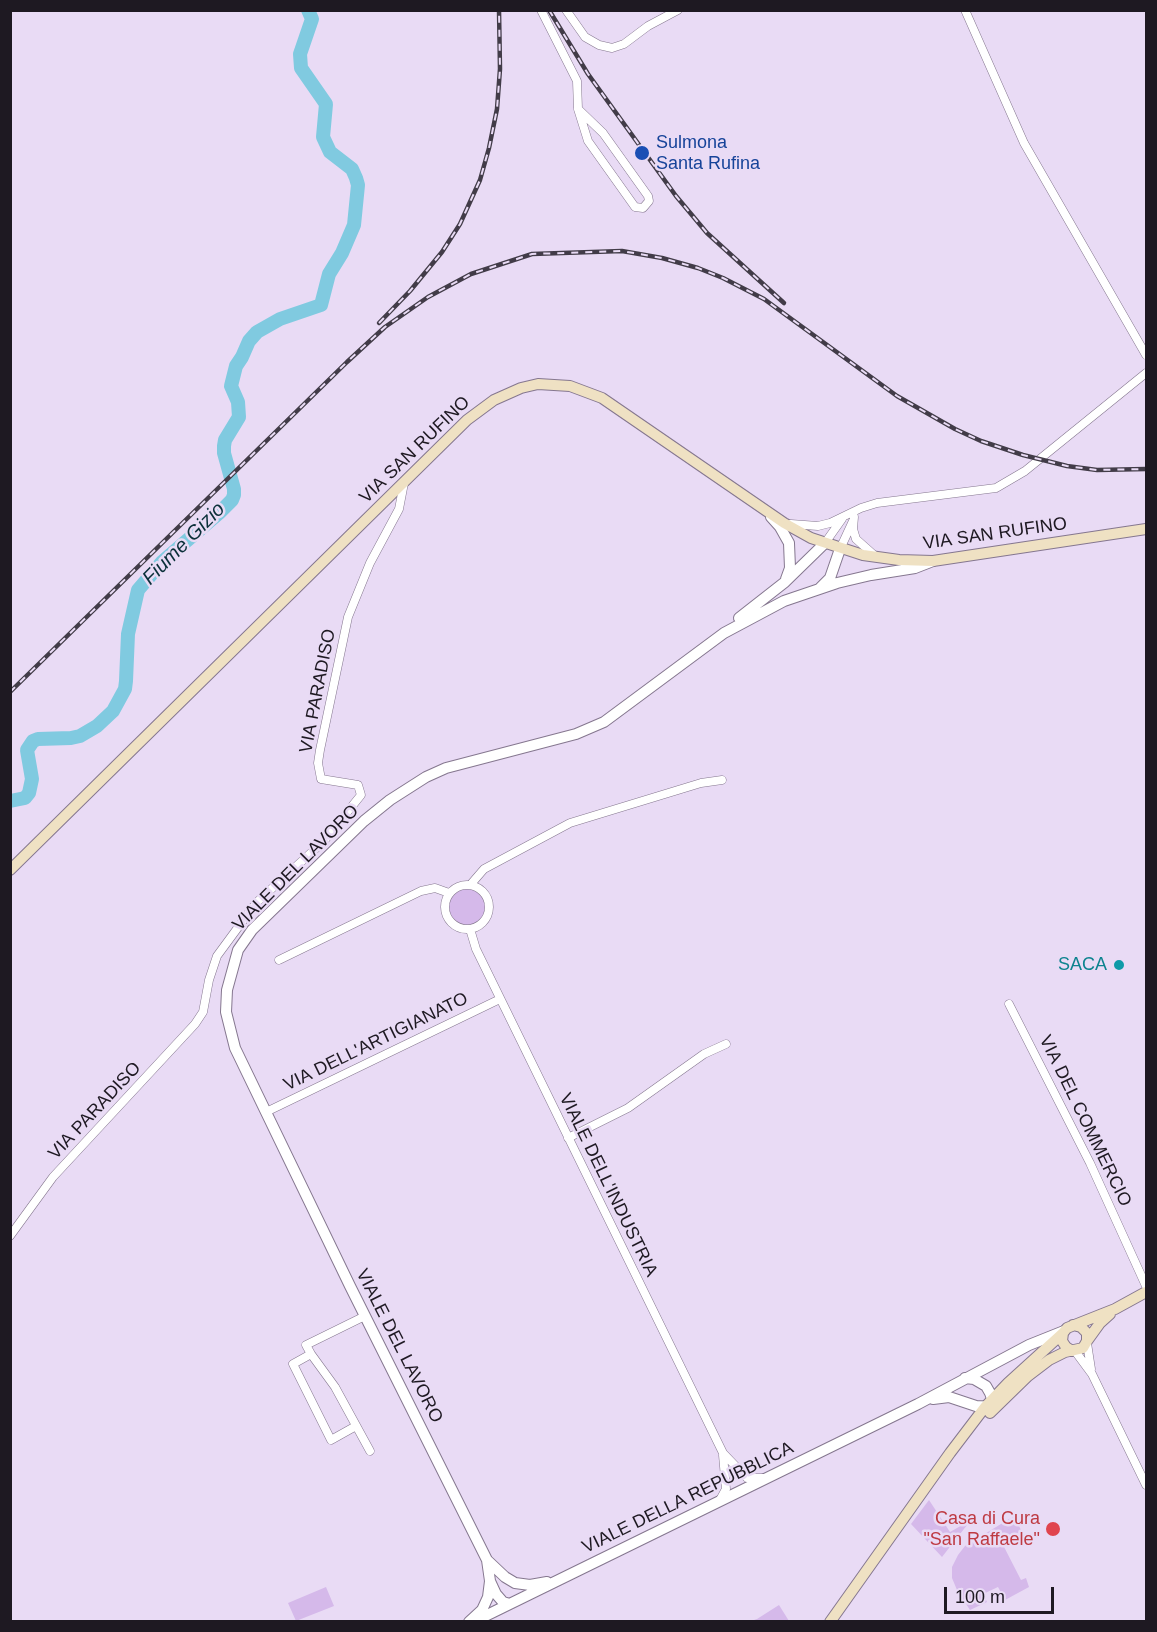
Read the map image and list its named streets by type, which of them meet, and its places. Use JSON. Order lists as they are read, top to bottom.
{
  "streets": {
    "main road": ["VIA SAN RUFINO", "VIALE DELLA REPUBBLICA"],
    "street": [
      "VIA PARADISO",
      "VIALE DEL LAVORO",
      "VIA DELL'ARTIGIANATO",
      "VIA DEL COMMERCIO",
      "VIALE DELL'INDUSTRIA"
    ]
  },
  "crossings": [
    ["VIA SAN RUFINO", "VIA PARADISO"],
    ["VIA SAN RUFINO", "VIALE DEL LAVORO"],
    ["VIALE DEL LAVORO", "VIA DELL'ARTIGIANATO"],
    ["VIA DELL'ARTIGIANATO", "VIALE DELL'INDUSTRIA"],
    ["VIALE DELL'INDUSTRIA", "VIALE DELLA REPUBBLICA"]
  ],
  "water": ["Fiume Gizio"],
  "places": ["Sulmona Santa Rufina", "SACA", "Casa di Cura \"San Raffaele\""],
  "scale_bar": "100 m"
}
